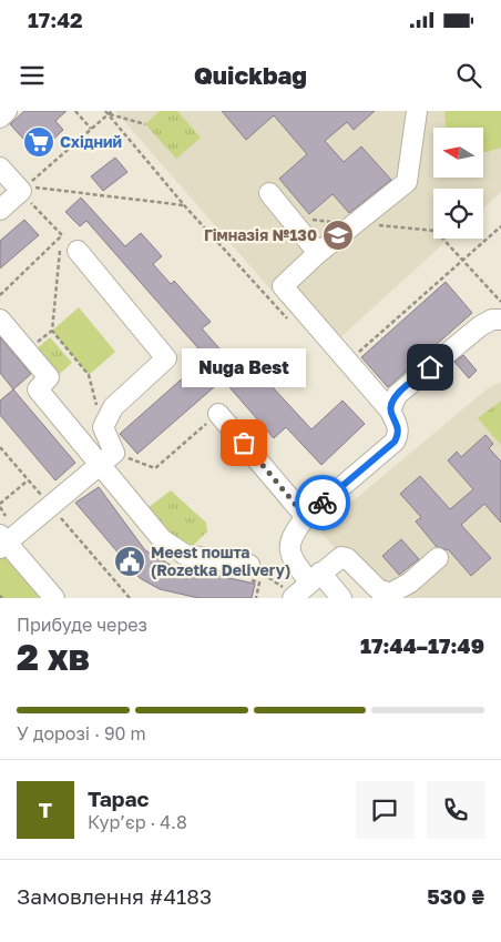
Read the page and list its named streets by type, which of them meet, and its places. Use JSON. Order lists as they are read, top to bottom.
{
  "places": {
    "supermarket": ["Східний"],
    "school or university": ["Гімназія №130"],
    "other": ["Nuga Best"],
    "public building": ["Meest пошта (Rozetka Delivery)"]
  },
  "north": "left",
  "page": {
    "status": "17:42",
    "header": "Quickbag",
    "bubble": "Nuga Best",
    "heading": ["2 хв", "Прибуде через", "17:44–17:49"],
    "panel": [
      "Тарас",
      "Кур’єр · 4.8",
      "Замовлення #4183",
      "530 ₴"
    ],
    "bar": "У дорозі · 90 m",
    "round": "Т"
  }
}
